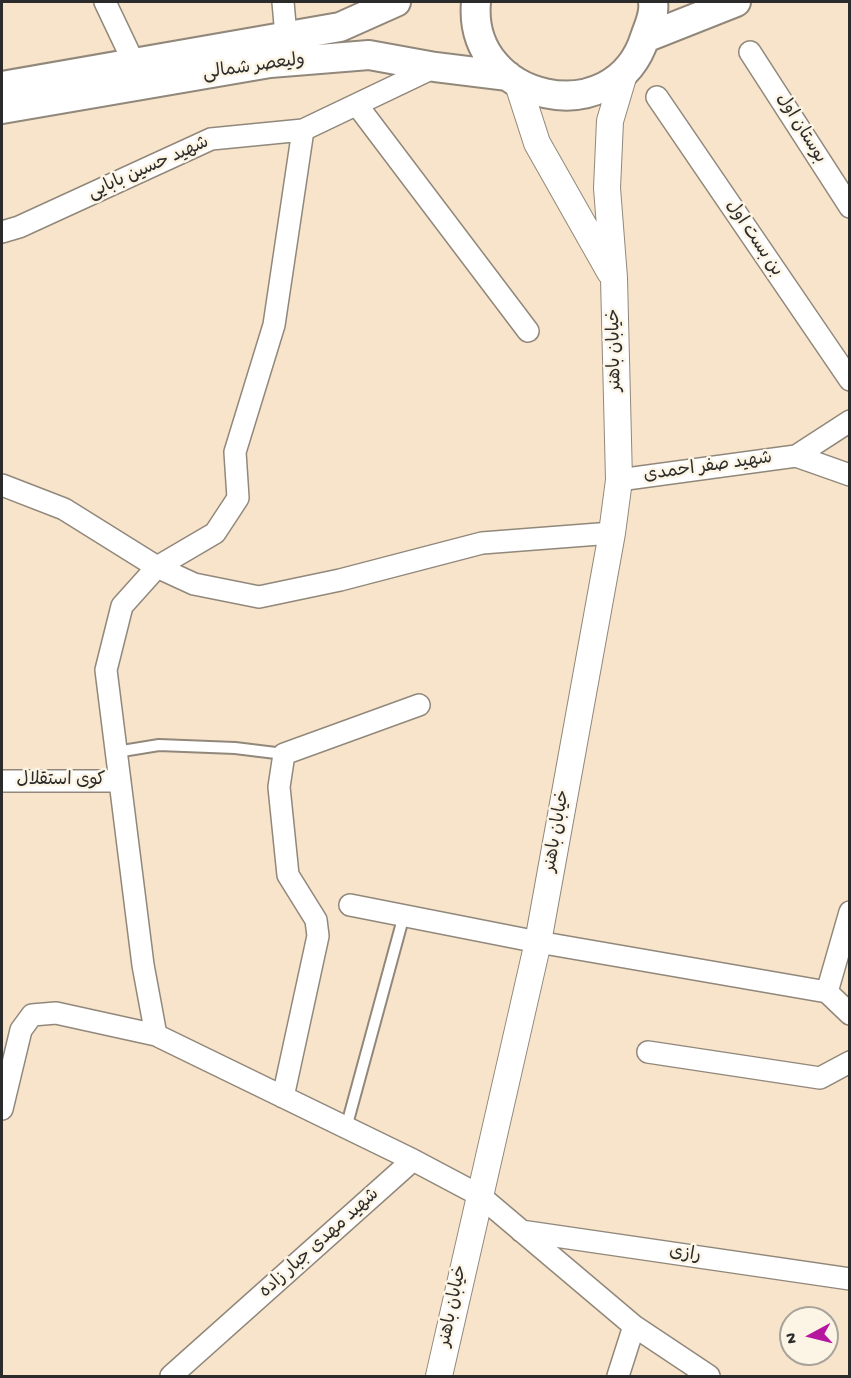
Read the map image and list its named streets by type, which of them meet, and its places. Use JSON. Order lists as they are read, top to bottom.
{
  "streets": {
    "main road": ["ولیعصر شمالی"],
    "street": [
      "بوستان اول",
      "شهید حسین بابایی",
      "بن بست اول",
      "خیابان باهنر",
      "شهید صفر احمدی",
      "کوی استقلال",
      "شهید مهدی جبار زاده",
      "رازی"
    ]
  },
  "crossings": [
    ["ولیعصر شمالی", "شهید حسین بابایی"],
    ["ولیعصر شمالی", "خیابان باهنر"],
    ["خیابان باهنر", "شهید صفر احمدی"]
  ],
  "north": "left"
}
